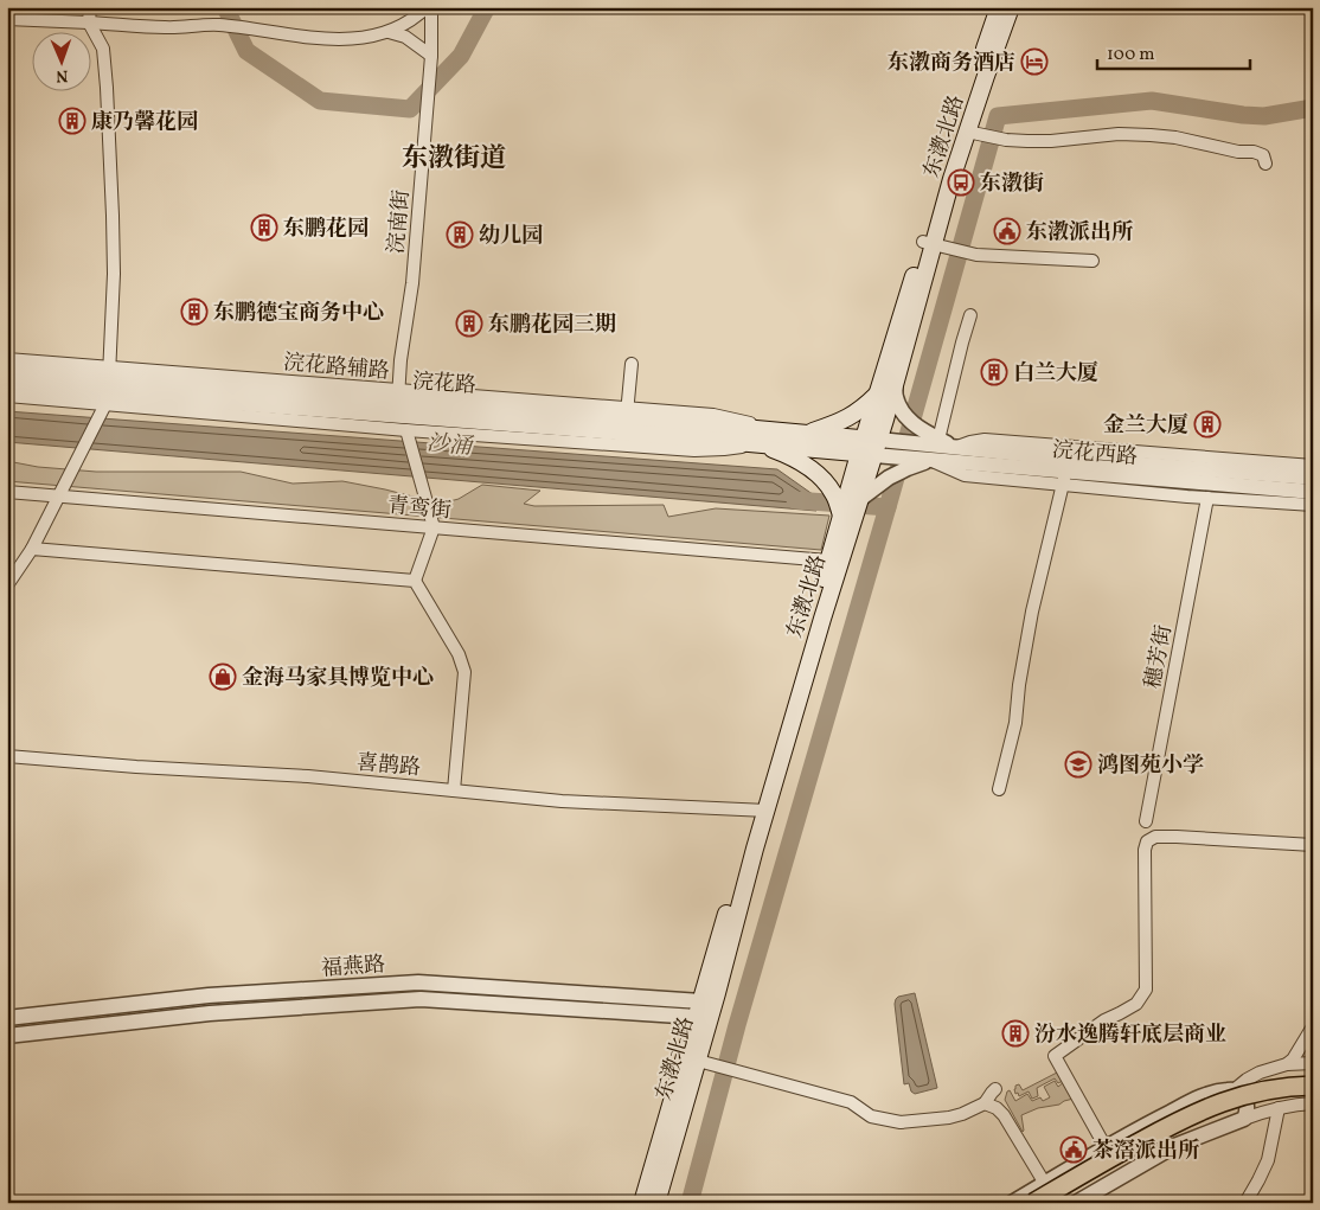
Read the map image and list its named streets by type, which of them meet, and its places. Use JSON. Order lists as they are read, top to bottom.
{
  "streets": {
    "main road": ["东漖北路", "浣花路"],
    "street": [
      "浣南街",
      "浣花西路",
      "青鸾街",
      "穗芳街",
      "喜鹊路",
      "福燕路"
    ]
  },
  "crossings": [
    ["东漖北路", "浣花路"],
    ["东漖北路", "浣花西路"],
    ["东漖北路", "青鸾街"],
    ["东漖北路", "喜鹊路"],
    ["东漖北路", "福燕路"],
    ["浣南街", "浣花路"],
    ["浣花路", "浣花西路"]
  ],
  "districts": ["东漖街道"],
  "water": ["沙涌"],
  "places": {
    "hotel": ["东漖商务酒店"],
    "building": [
      "康乃馨花园",
      "东鹏花园",
      "幼儿园",
      "东鹏德宝商务中心",
      "东鹏花园三期",
      "白兰大厦",
      "金兰大厦",
      "汾水逸腾轩底层商业"
    ],
    "bus stop": ["东漖街"],
    "public building": ["东漖派出所", "茶滘派出所"],
    "shop": ["金海马家具博览中心"],
    "school or university": ["鸿图苑小学"]
  },
  "scale_bar": "100 m",
  "north": "bottom"
}
